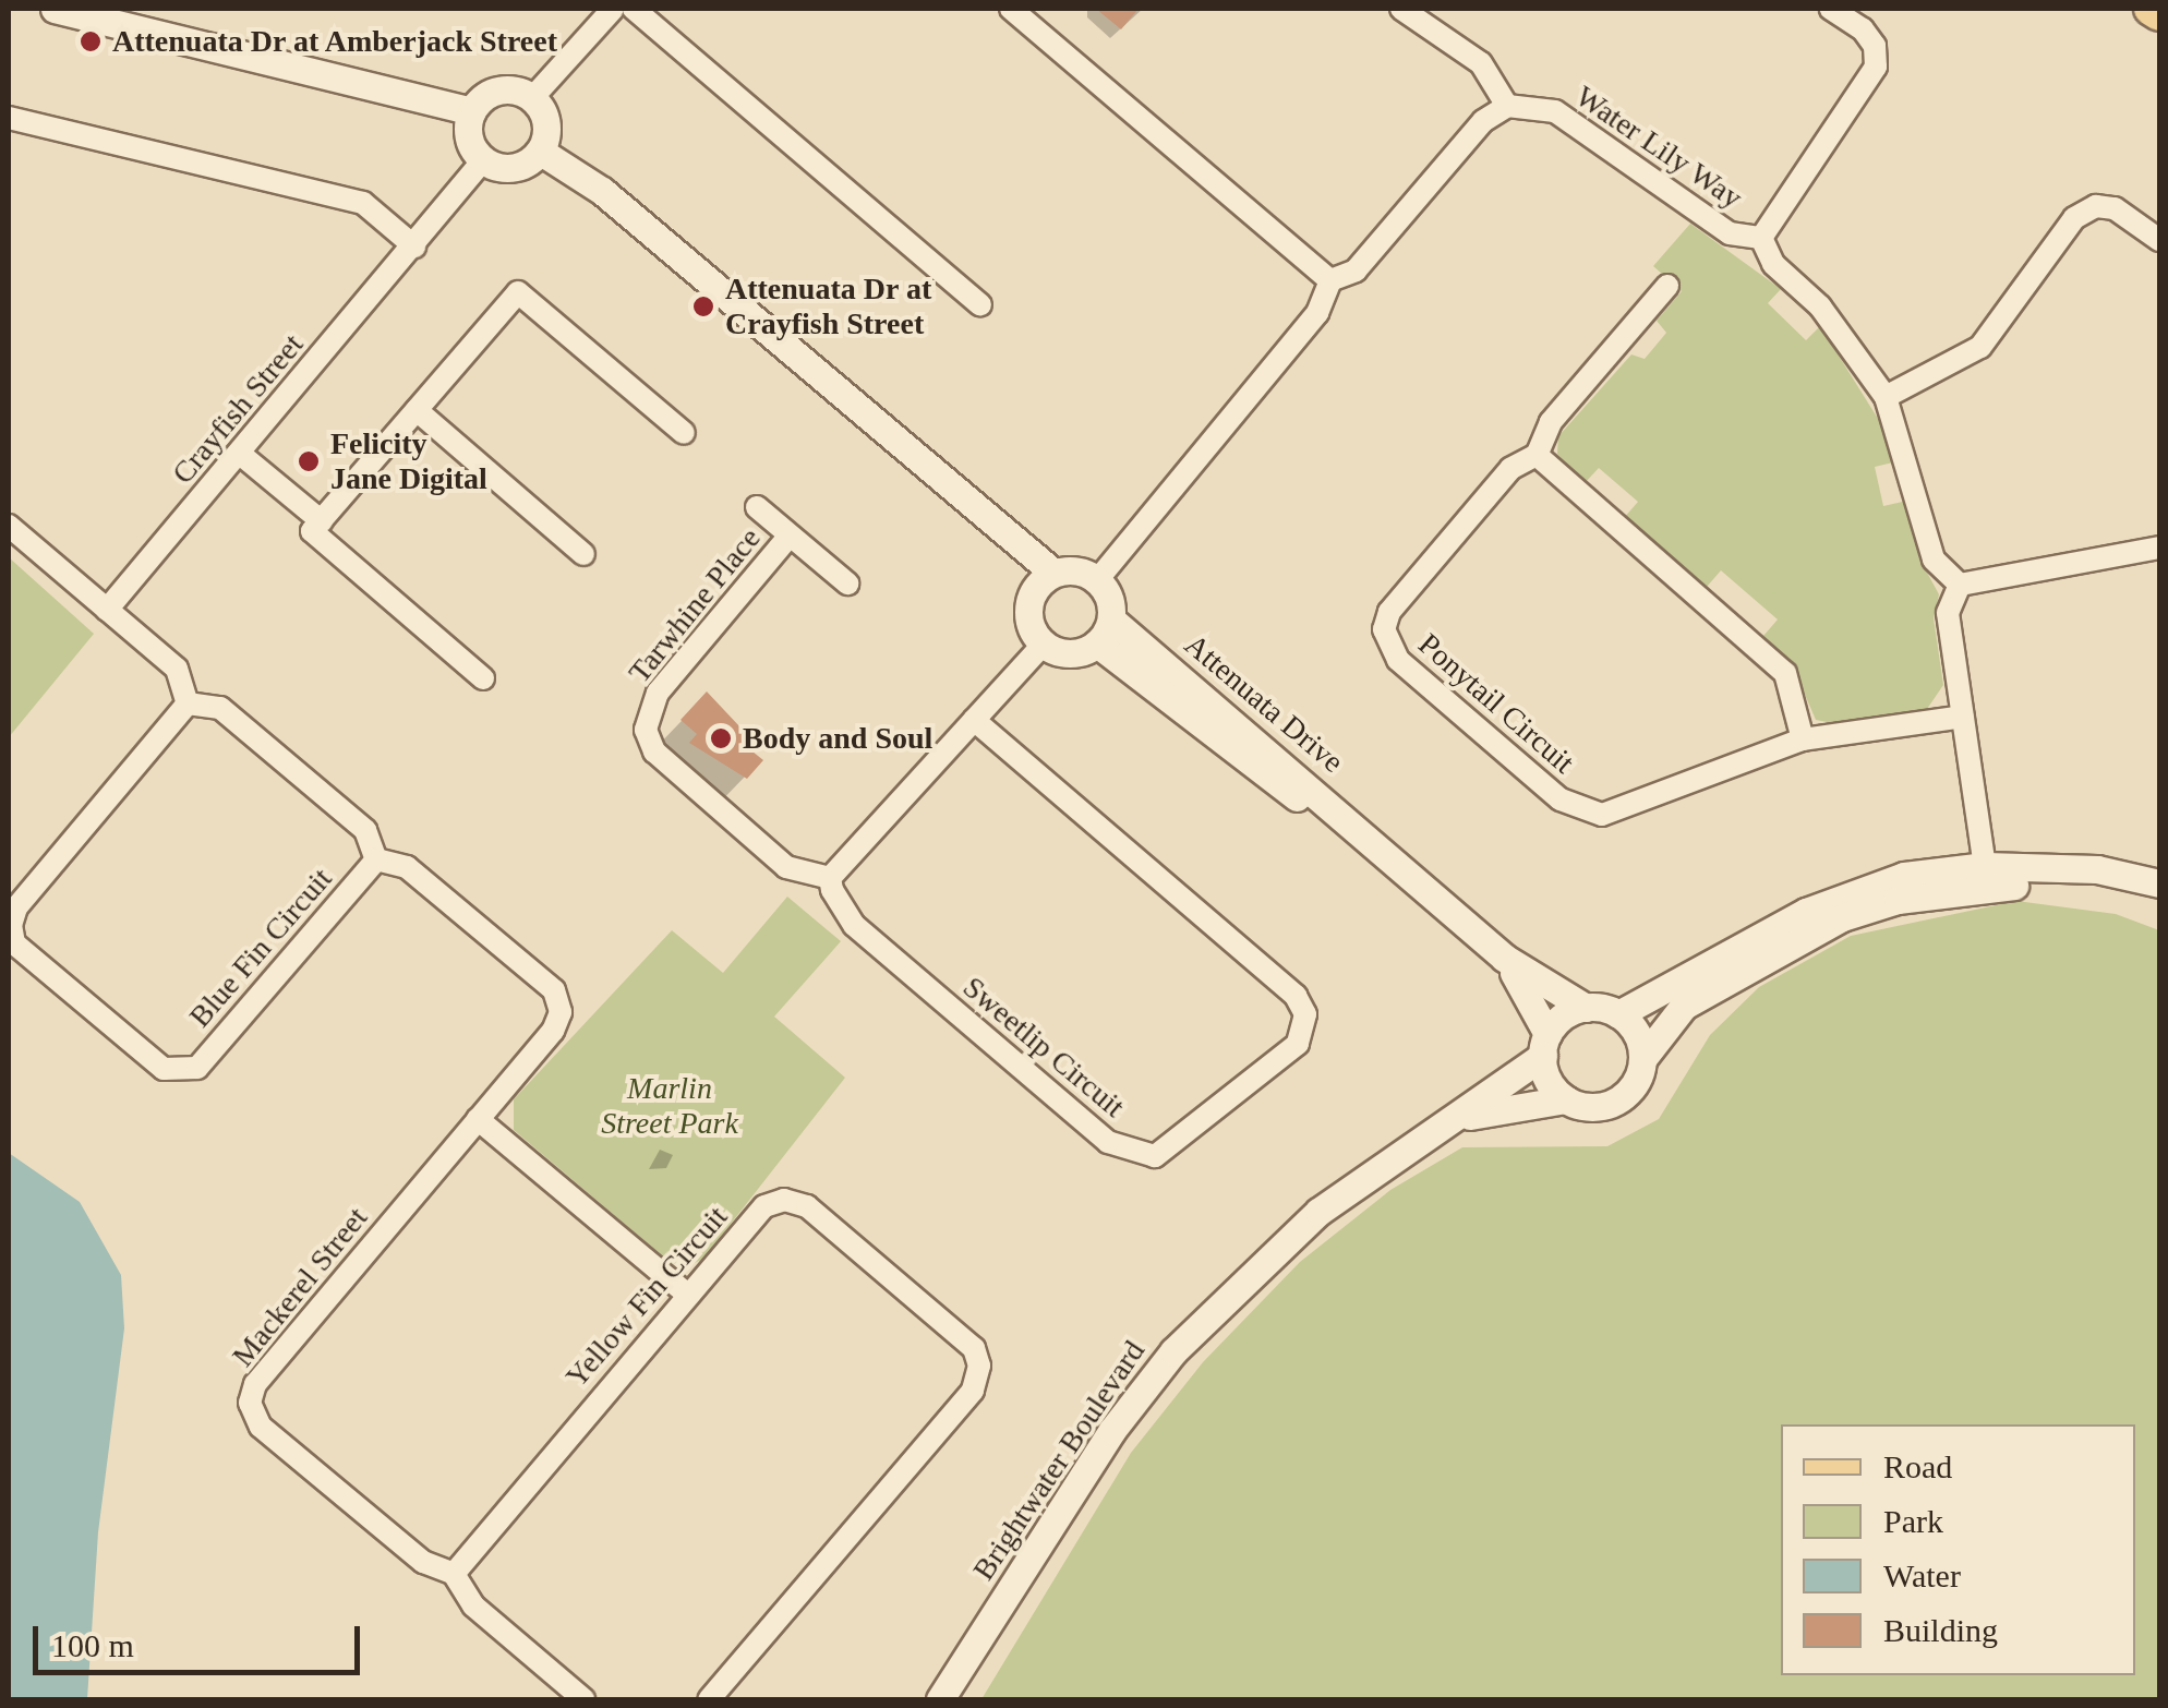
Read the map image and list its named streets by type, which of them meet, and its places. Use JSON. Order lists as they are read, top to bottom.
{
  "streets": {
    "street": [
      "Water Lily Way",
      "Crayfish Street",
      "Tarwhine Place",
      "Attenuata Drive",
      "Ponytail Circuit",
      "Blue Fin Circuit",
      "Sweetlip Circuit",
      "Mackerel Street",
      "Yellow Fin Circuit",
      "Brightwater Boulevard"
    ]
  },
  "crossings": [
    ["Tarwhine Place", "Sweetlip Circuit"],
    ["Attenuata Drive", "Brightwater Boulevard"],
    ["Blue Fin Circuit", "Mackerel Street"],
    ["Mackerel Street", "Yellow Fin Circuit"]
  ],
  "parks": ["Marlin Street Park"],
  "places": [
    "Attenuata Dr at Amberjack Street",
    "Attenuata Dr at Crayfish Street",
    "Felicity Jane Digital",
    "Body and Soul"
  ],
  "legend": [
    "Road",
    "Park",
    "Water",
    "Building"
  ],
  "scale_bar": "100 m"
}
